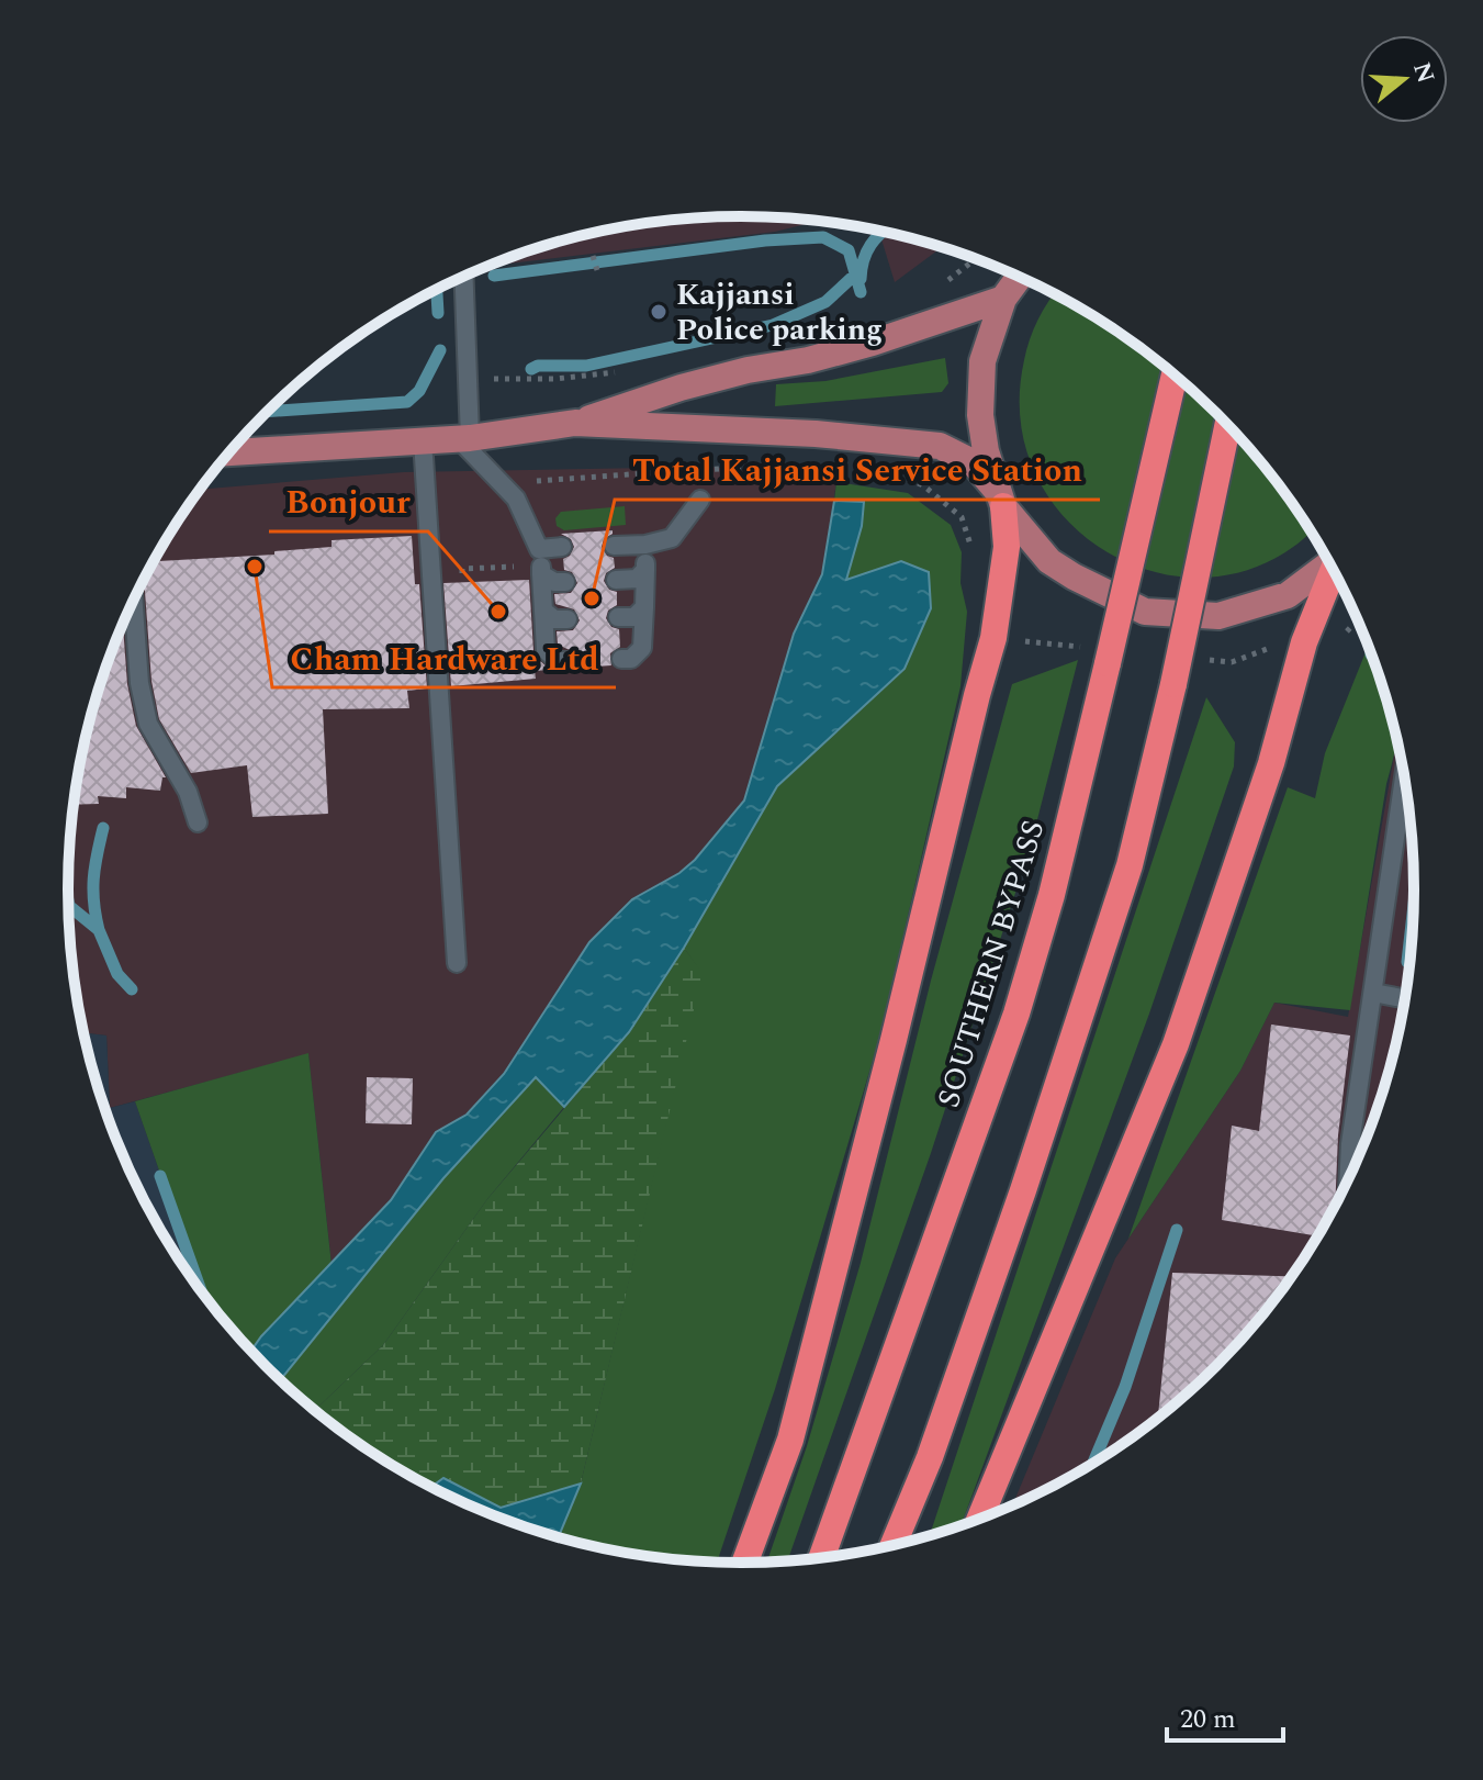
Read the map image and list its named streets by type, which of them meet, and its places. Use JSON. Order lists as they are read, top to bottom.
{
  "streets": {
    "highway": ["SOUTHERN BYPASS"]
  },
  "places": [
    "Kajjansi Police parking",
    "Cham Hardware Ltd",
    "Total Kajjansi Service Station",
    "Bonjour"
  ],
  "scale_bar": "20 m",
  "north": "right"
}
